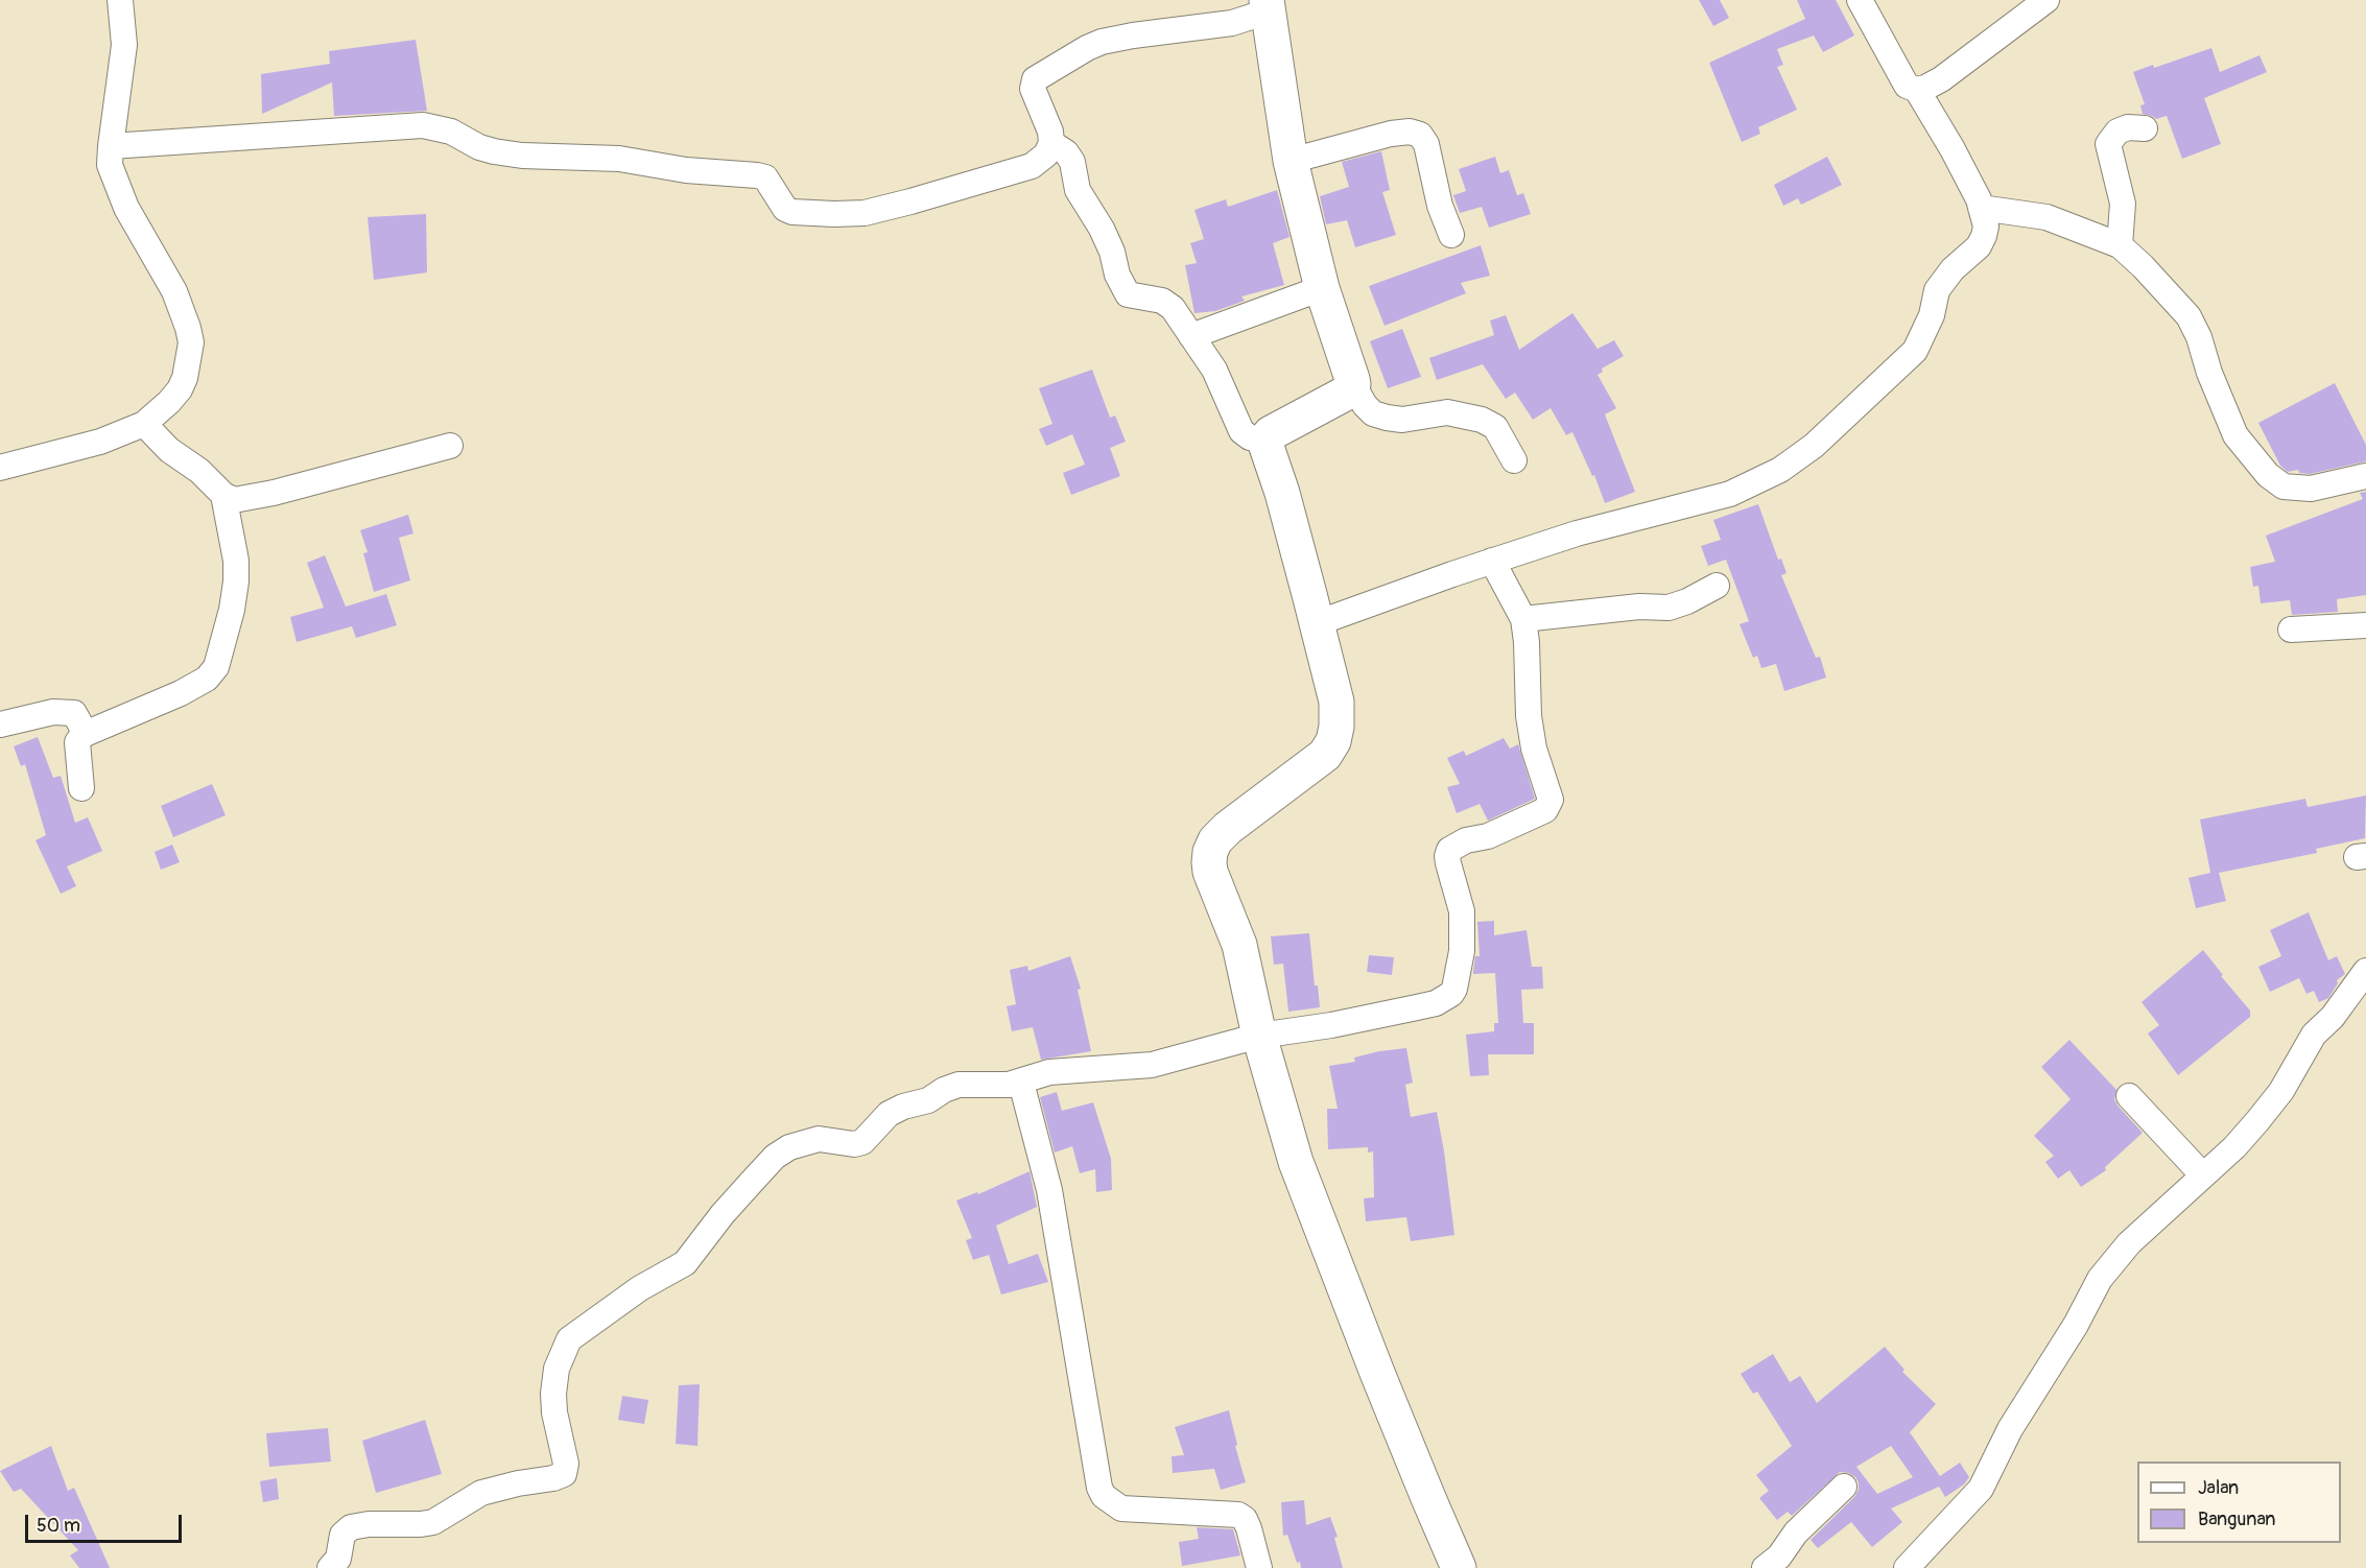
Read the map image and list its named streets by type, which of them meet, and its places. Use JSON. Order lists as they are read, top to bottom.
{
  "legend": ["Jalan", "Bangunan"],
  "scale_bar": "50 m"
}
